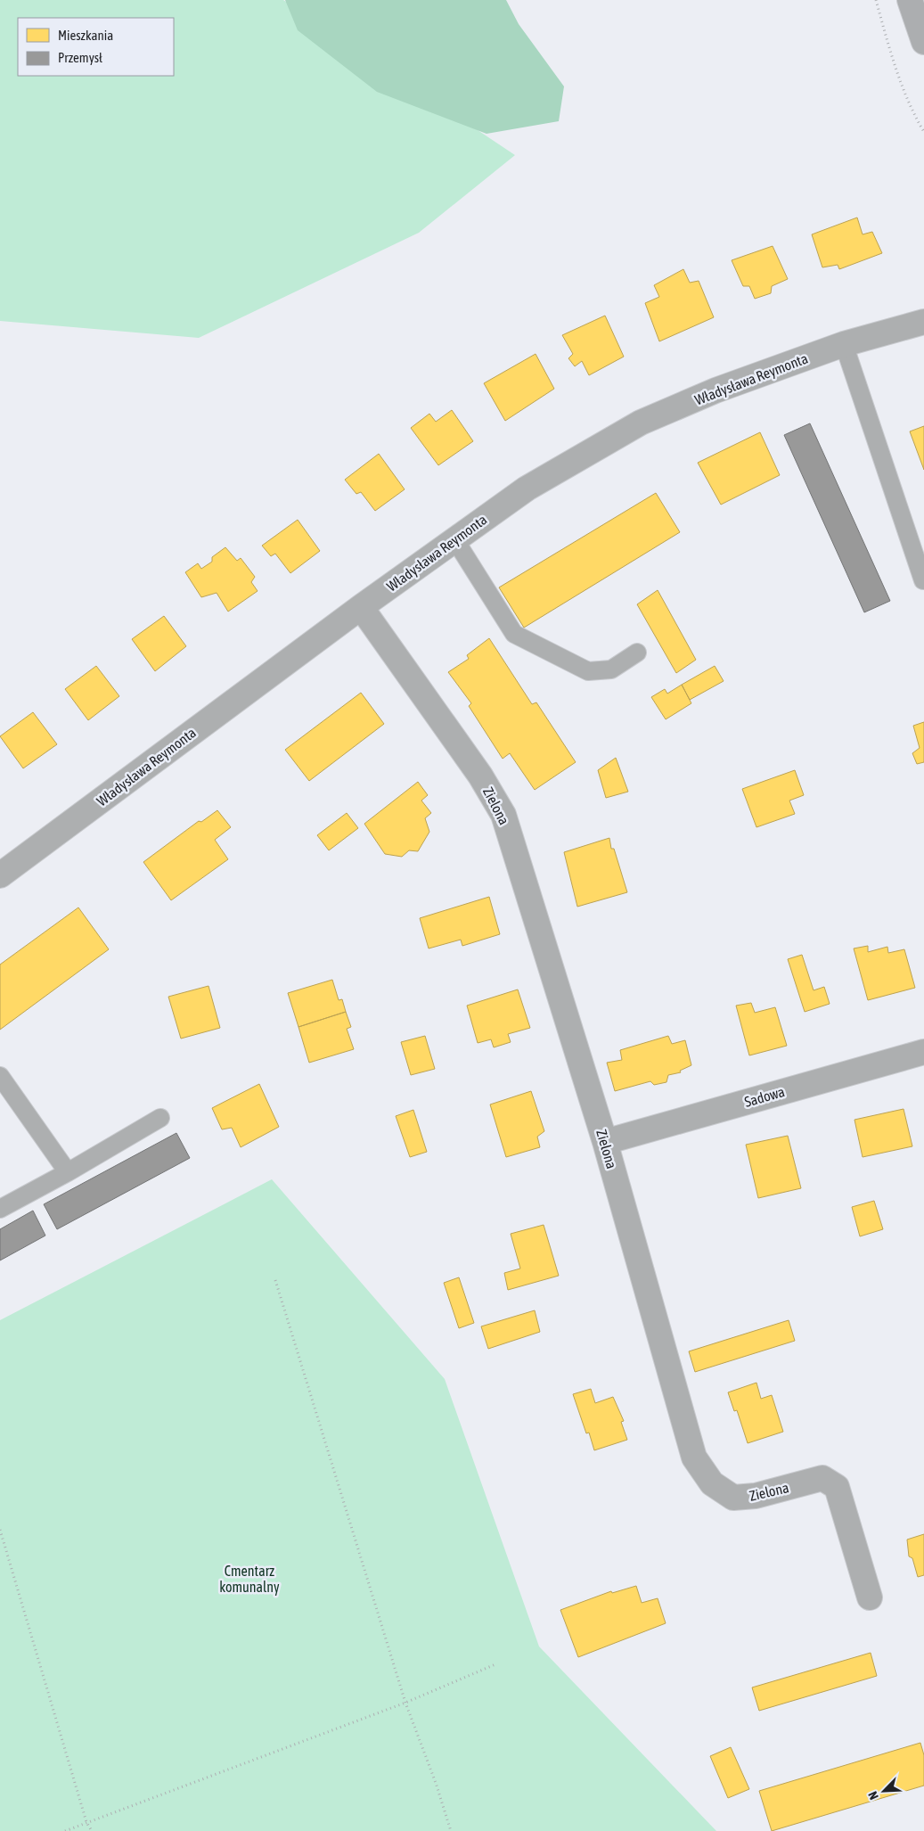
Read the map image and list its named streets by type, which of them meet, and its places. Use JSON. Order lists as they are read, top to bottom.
{
  "streets": {
    "street": ["Władysława Reymonta", "Zielona", "Sadowa"]
  },
  "crossings": [
    ["Władysława Reymonta", "Zielona"],
    ["Zielona", "Sadowa"]
  ],
  "parks": ["Cmentarz komunalny"],
  "legend": ["Mieszkania", "Przemysł"],
  "north": "bottom left"
}
